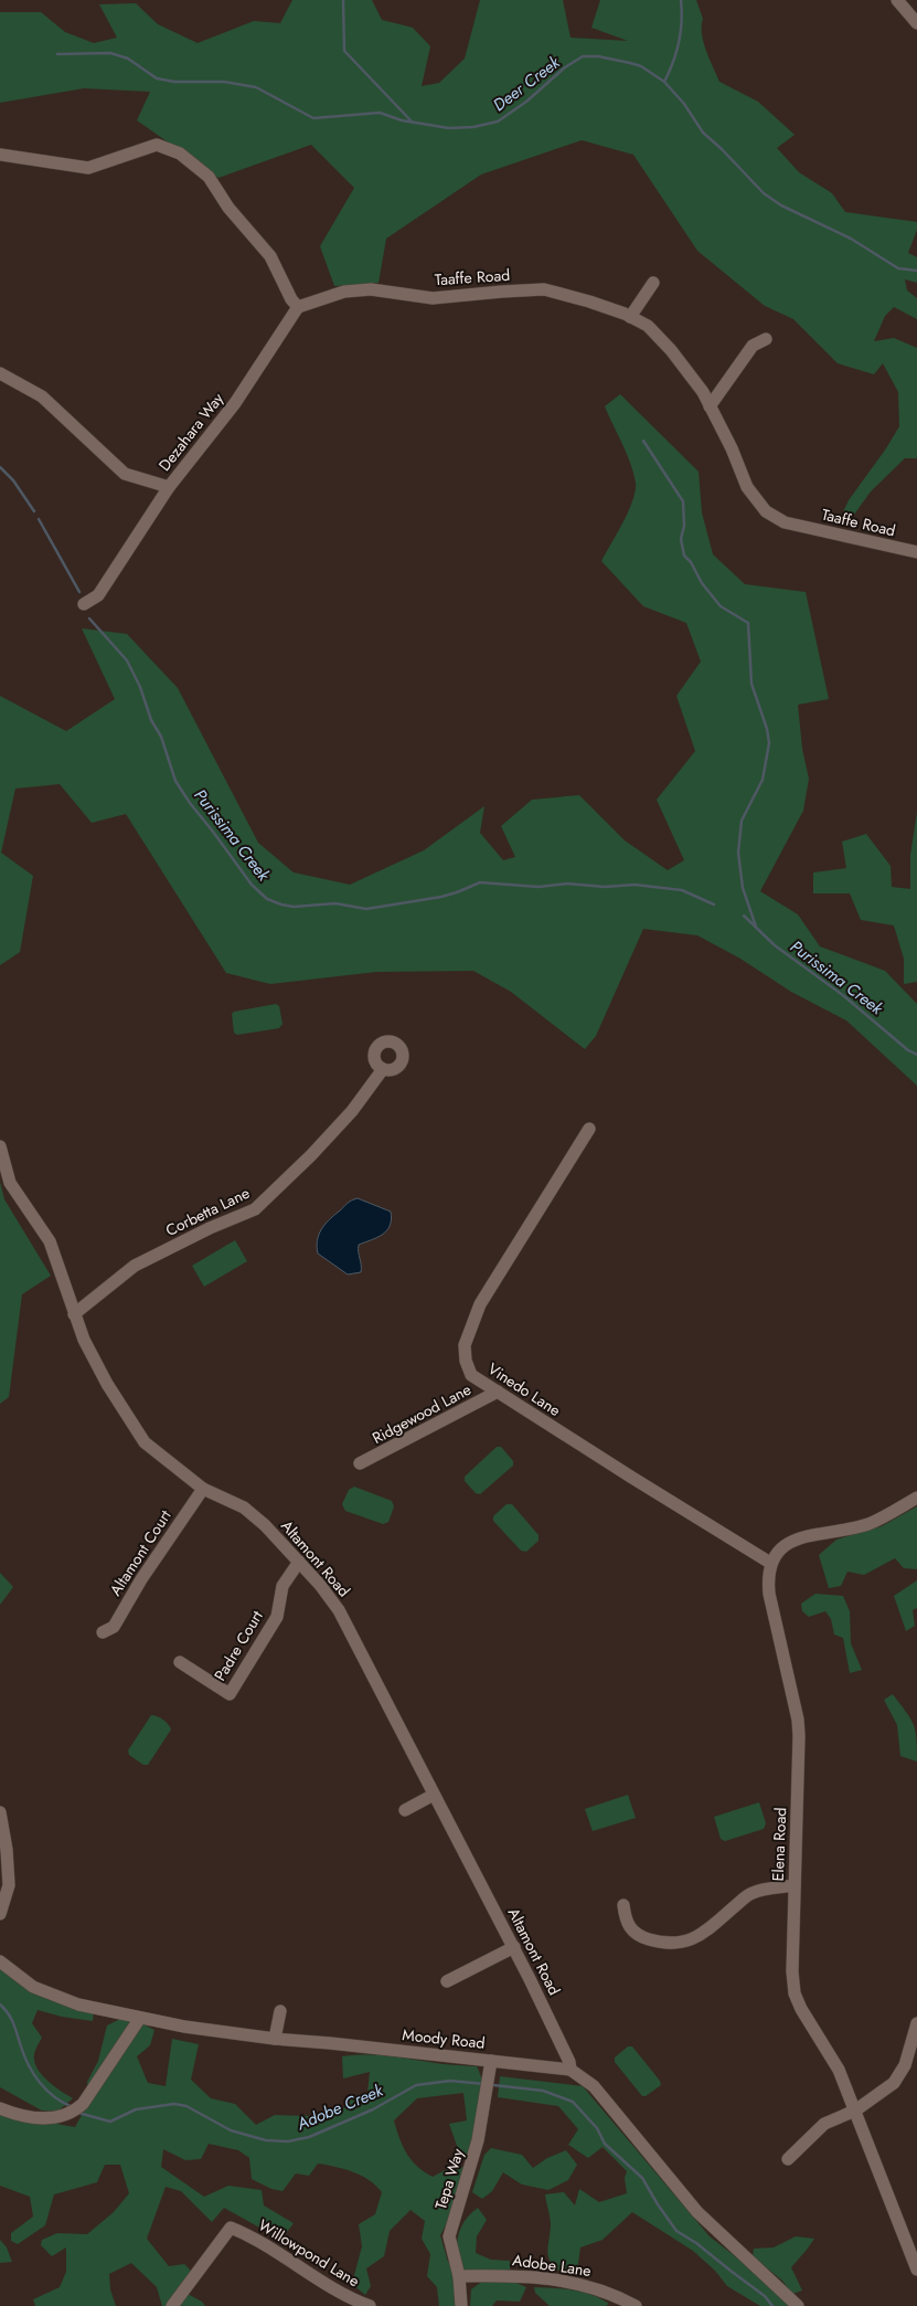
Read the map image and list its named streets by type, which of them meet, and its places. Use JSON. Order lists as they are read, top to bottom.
{
  "streets": {
    "street": [
      "Taaffe Road",
      "Dezahara Way",
      "Corbetta Lane",
      "Vinedo Lane",
      "Ridgewood Lane",
      "Altamont Court",
      "Altamont Road",
      "Padre Court",
      "Elena Road",
      "Moody Road",
      "Tepa Way",
      "Willowpond Lane",
      "Adobe Lane"
    ]
  },
  "crossings": [
    ["Taaffe Road", "Dezahara Way"],
    ["Corbetta Lane", "Altamont Road"],
    ["Vinedo Lane", "Ridgewood Lane"],
    ["Vinedo Lane", "Elena Road"],
    ["Altamont Court", "Altamont Road"],
    ["Altamont Road", "Padre Court"],
    ["Altamont Road", "Moody Road"],
    ["Moody Road", "Tepa Way"],
    ["Tepa Way", "Adobe Lane"]
  ],
  "water": ["Deer Creek", "Purissima Creek", "Adobe Creek"]
}
